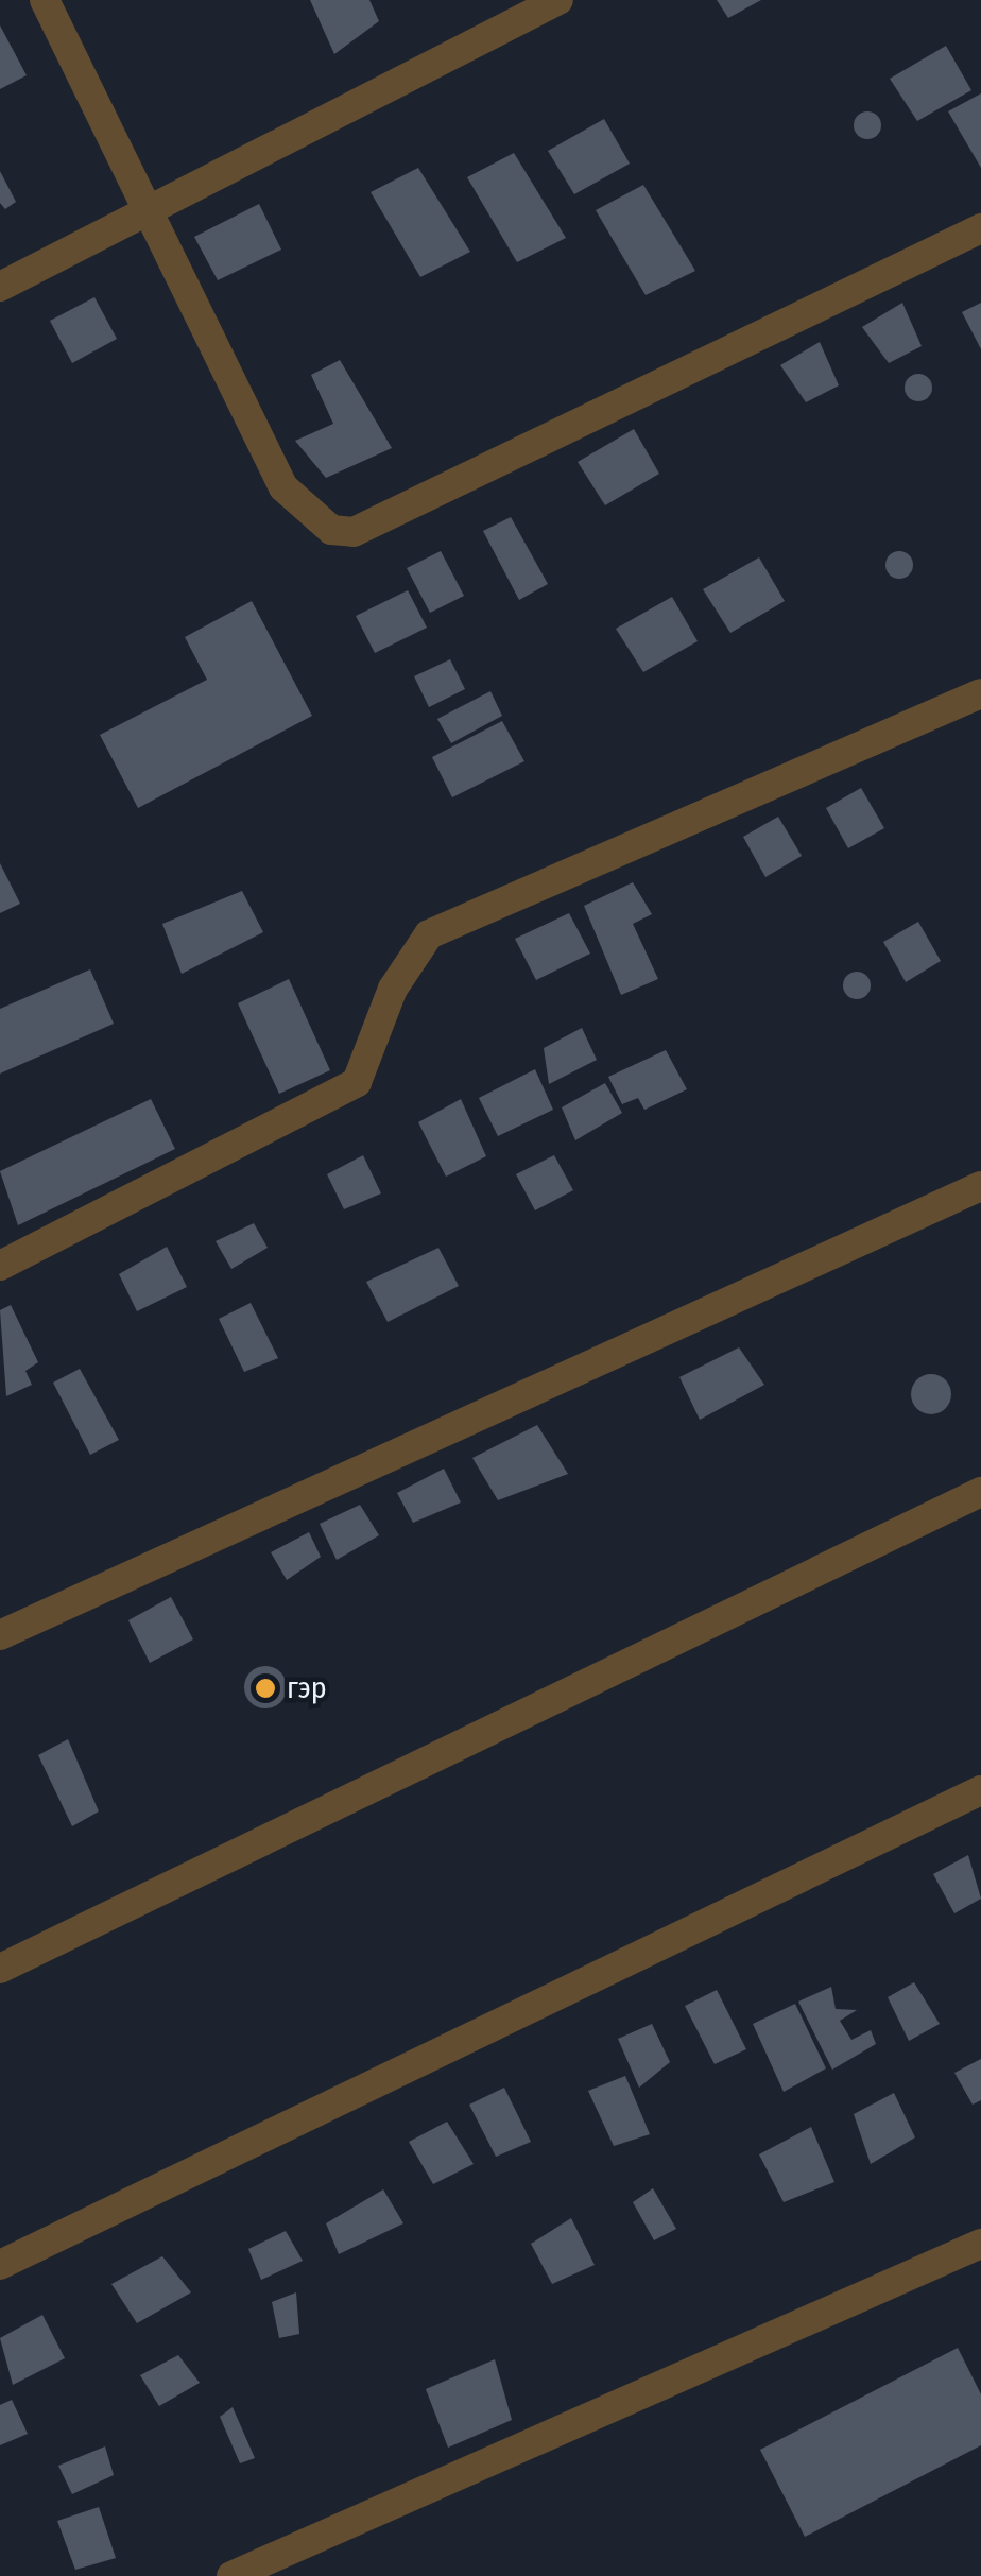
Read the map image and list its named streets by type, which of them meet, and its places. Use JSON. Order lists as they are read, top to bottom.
{
  "places": ["гэр"]
}
